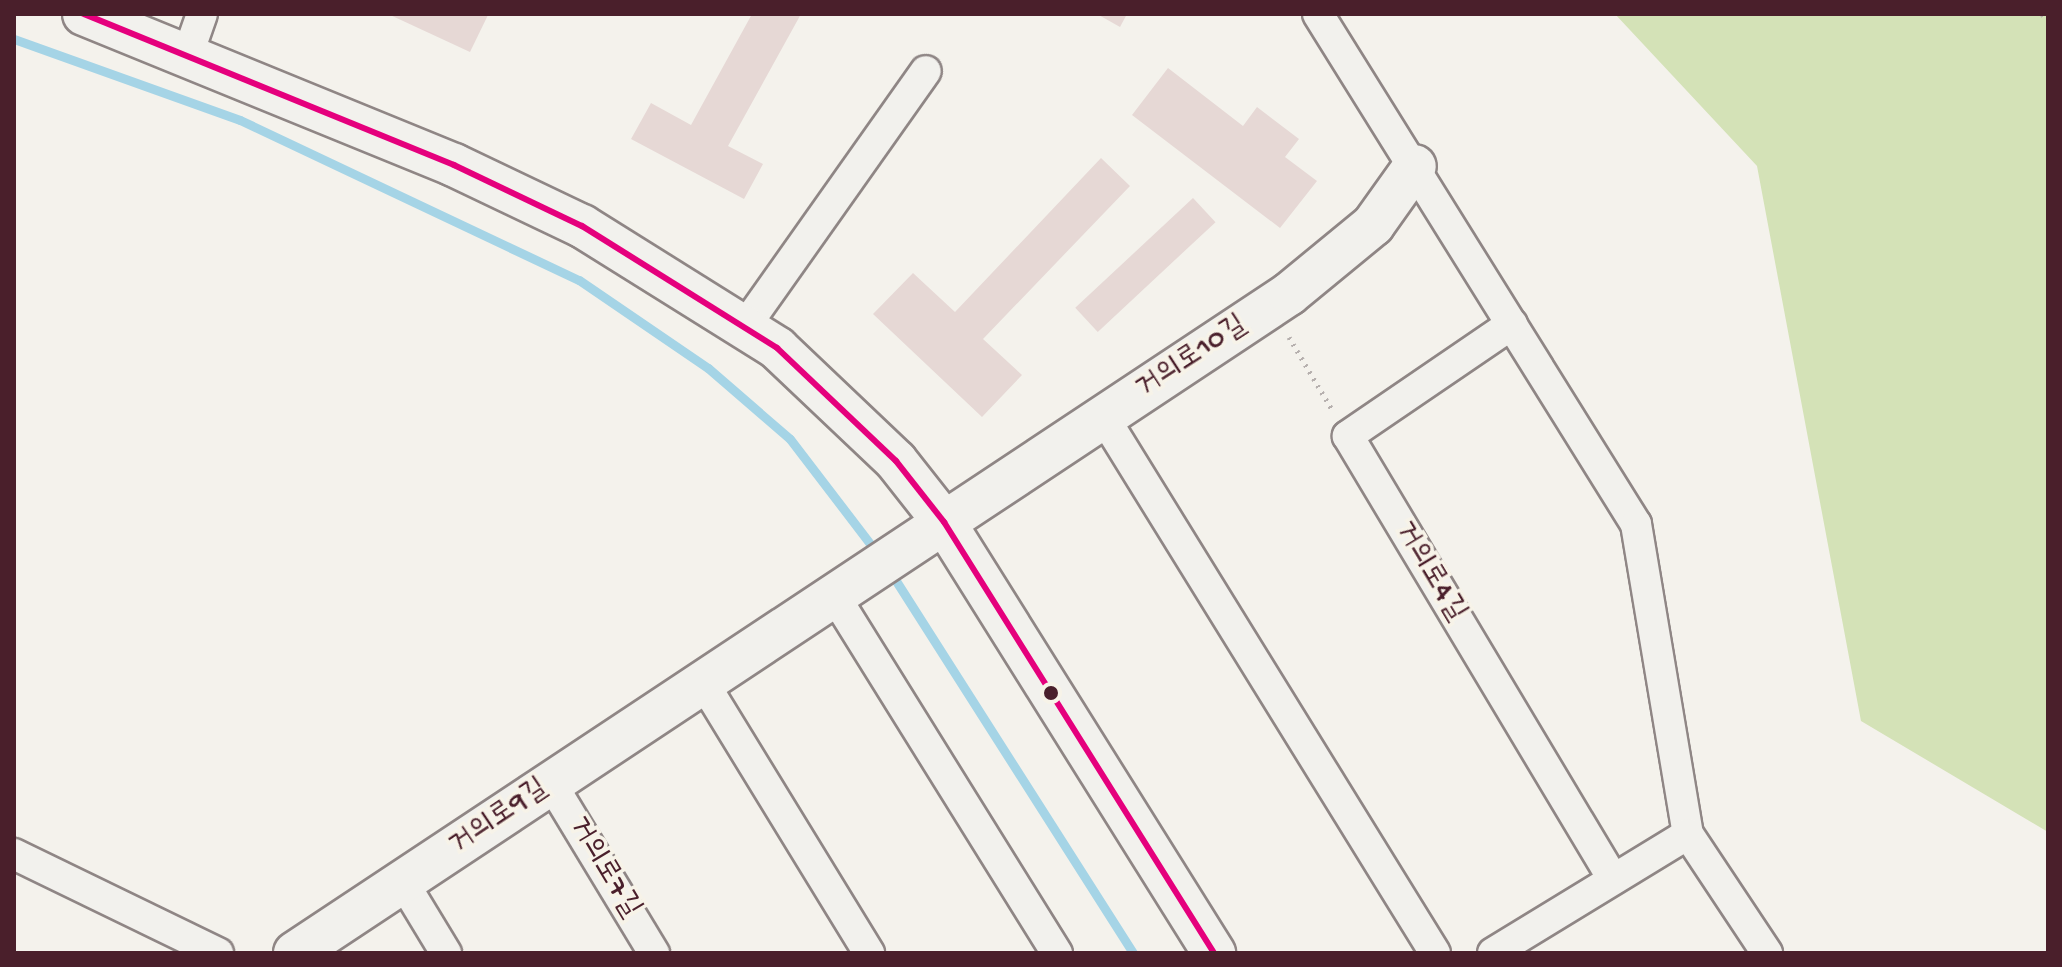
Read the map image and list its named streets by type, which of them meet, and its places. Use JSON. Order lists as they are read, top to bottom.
{
  "streets": {
    "street": [
      "거의로10길",
      "거의로4길",
      "거의로9길",
      "거의로7길"
    ]
  },
  "crossings": [
    ["거의로10길", "거의로9길"],
    ["거의로9길", "거의로7길"]
  ]
}
